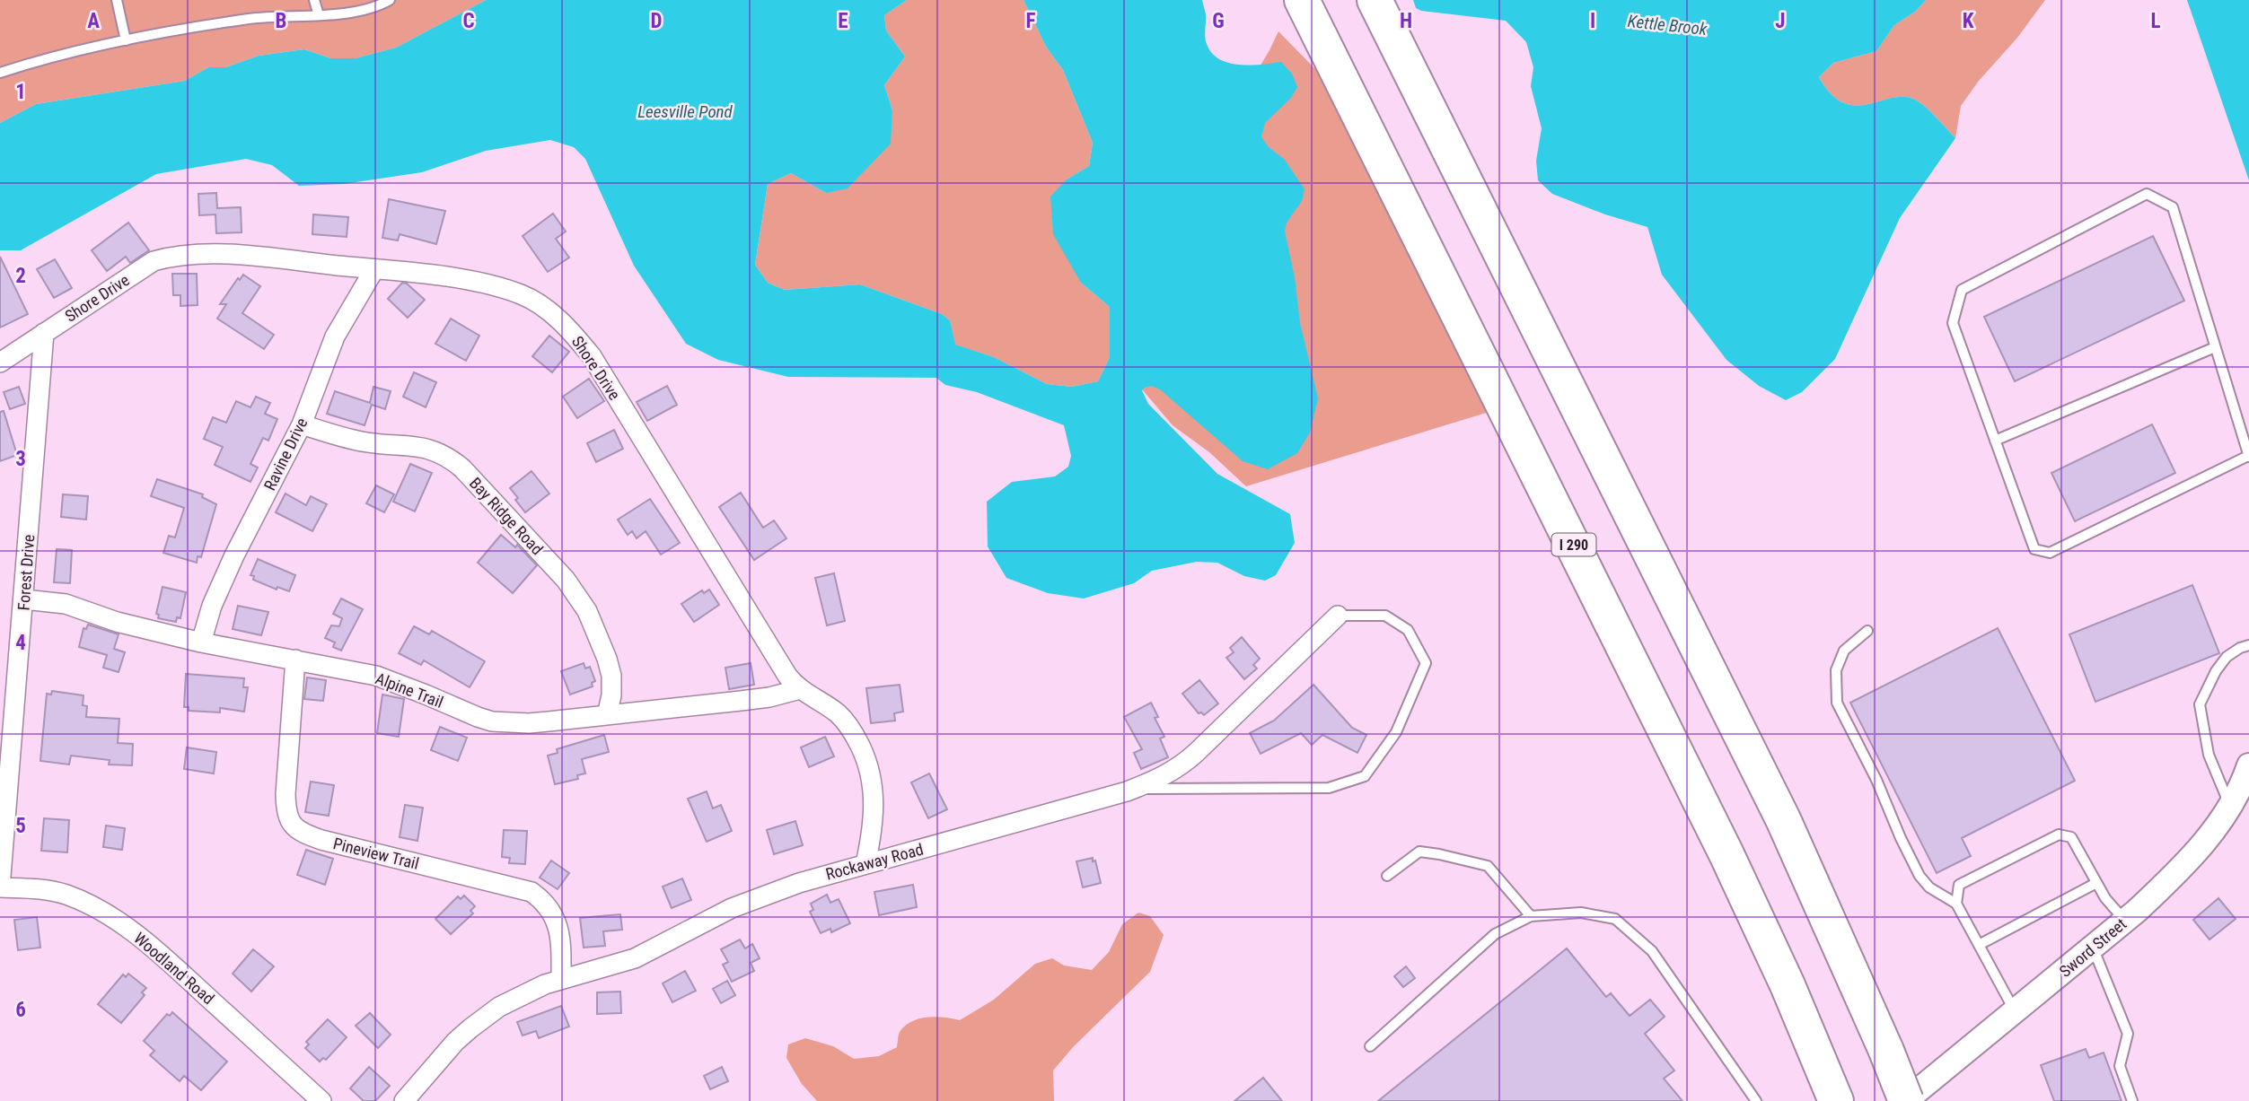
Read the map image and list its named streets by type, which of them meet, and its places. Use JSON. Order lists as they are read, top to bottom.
{
  "streets": {
    "highway": ["I 290"],
    "street": [
      "Shore Drive",
      "Ravine Drive",
      "Bay Ridge Road",
      "Forest Drive",
      "Alpine Trail",
      "Pineview Trail",
      "Rockaway Road",
      "Sword Street",
      "Woodland Road"
    ]
  },
  "crossings": [
    ["Shore Drive", "Ravine Drive"],
    ["Shore Drive", "Forest Drive"],
    ["Shore Drive", "Alpine Trail"],
    ["Shore Drive", "Rockaway Road"],
    ["Ravine Drive", "Bay Ridge Road"],
    ["Ravine Drive", "Alpine Trail"],
    ["Bay Ridge Road", "Alpine Trail"],
    ["Forest Drive", "Alpine Trail"],
    ["Forest Drive", "Woodland Road"],
    ["Alpine Trail", "Pineview Trail"],
    ["Pineview Trail", "Rockaway Road"]
  ],
  "water": ["Kettle Brook", "Leesville Pond"],
  "grid": {
    "columns": [
      "A",
      "B",
      "C",
      "D",
      "E",
      "F",
      "G",
      "H",
      "I",
      "J",
      "K",
      "L"
    ],
    "rows": [
      "1",
      "2",
      "3",
      "4",
      "5",
      "6"
    ]
  }
}
